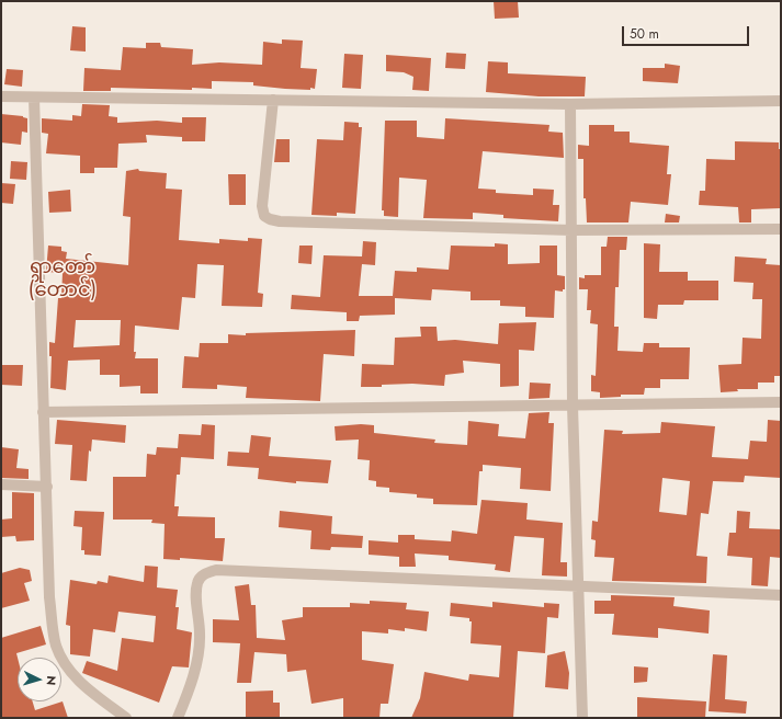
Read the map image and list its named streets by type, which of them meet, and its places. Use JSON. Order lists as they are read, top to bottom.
{
  "districts": ["ရွာတော် (တောင်)"],
  "scale_bar": "50 m",
  "north": "right"
}
